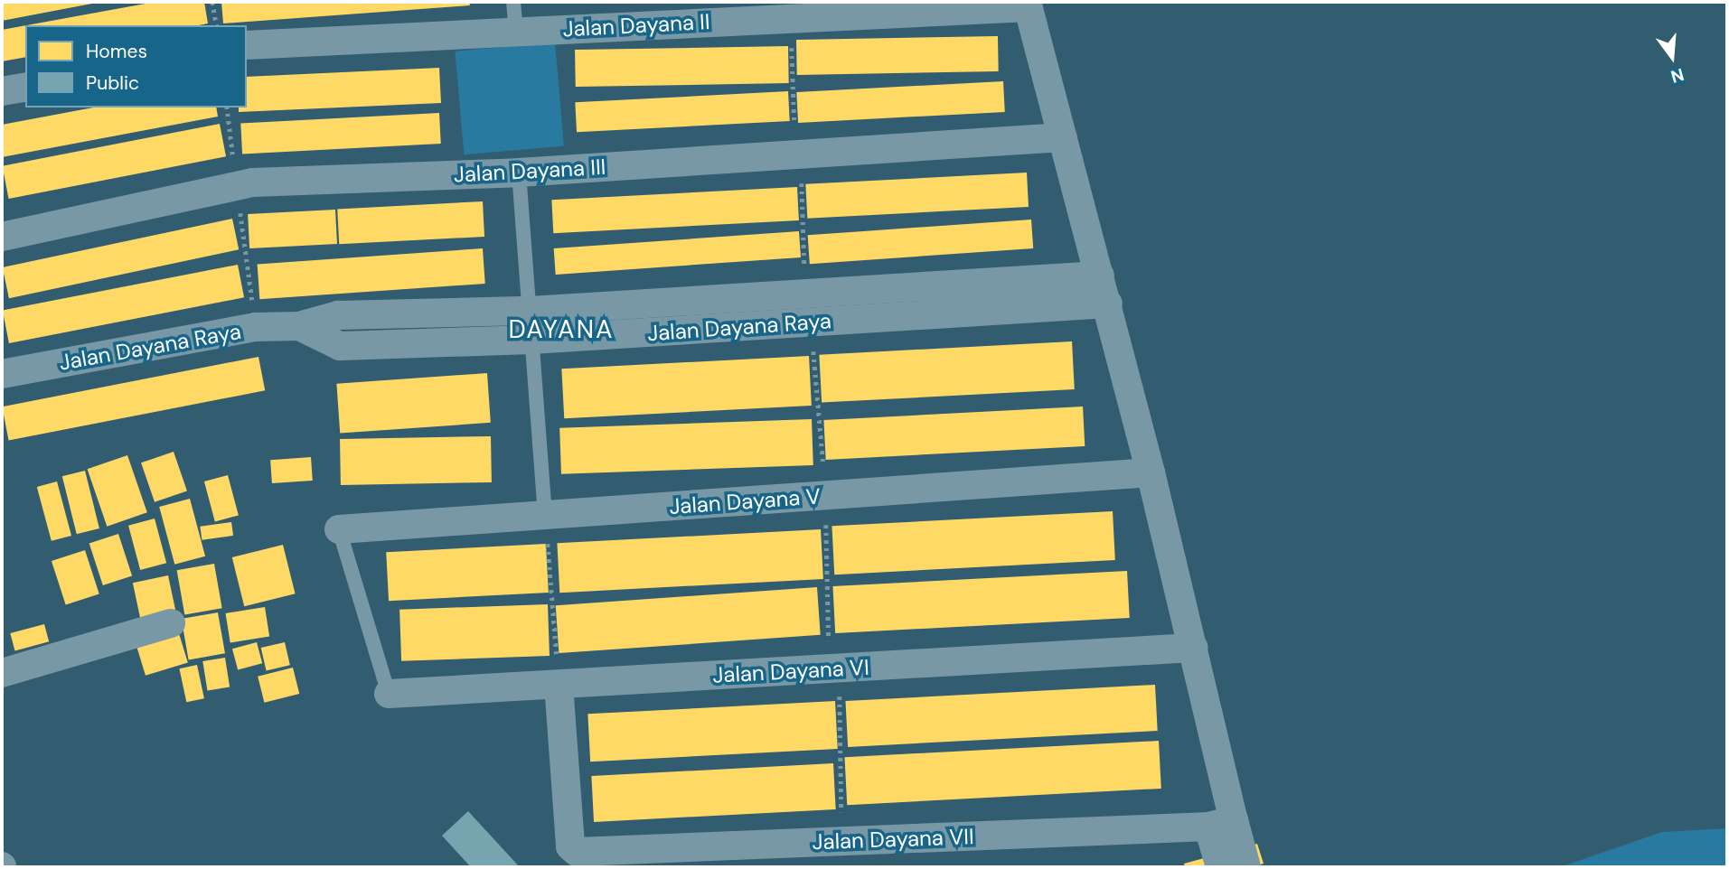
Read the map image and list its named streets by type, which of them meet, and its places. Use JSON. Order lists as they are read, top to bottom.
{
  "streets": {
    "street": [
      "Jalan Dayana II",
      "Jalan Dayana III",
      "Jalan Dayana Raya",
      "Jalan Dayana V",
      "Jalan Dayana VI",
      "Jalan Dayana VII"
    ]
  },
  "crossings": [
    ["Jalan Dayana VI", "Jalan Dayana VII"]
  ],
  "districts": ["DAYANA"],
  "legend": ["Homes", "Public"],
  "north": "bottom"
}
